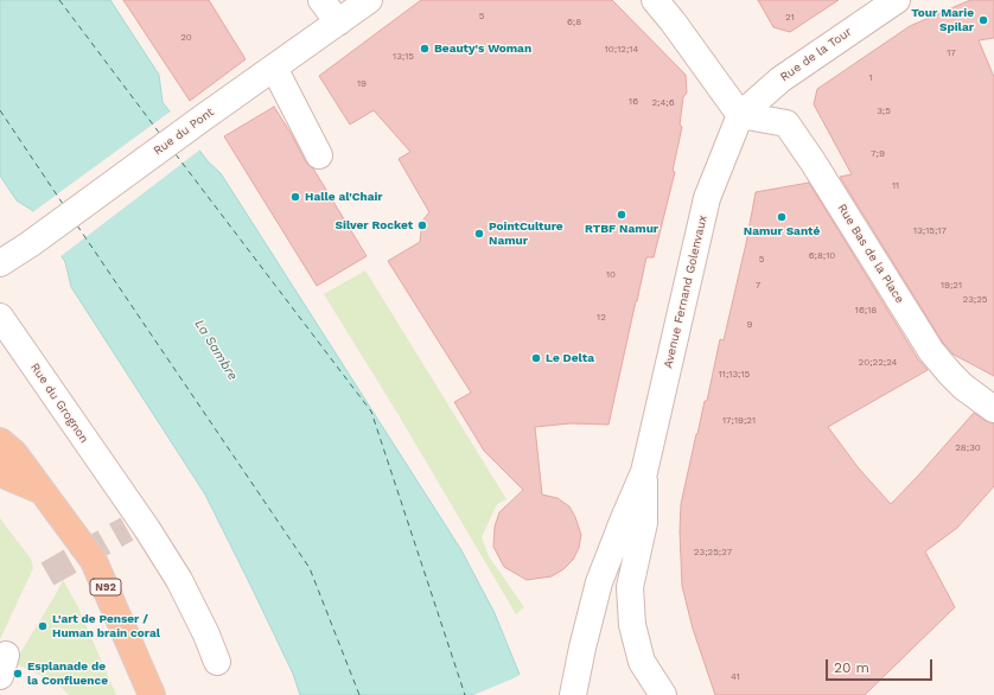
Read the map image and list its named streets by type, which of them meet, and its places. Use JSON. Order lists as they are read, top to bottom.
{
  "streets": {
    "main road": ["N92"],
    "street": [
      "Rue de la Tour",
      "Rue du Pont",
      "Rue Bas de la Place",
      "Avenue Fernand Golenvaux",
      "Rue du Grognon"
    ]
  },
  "crossings": [
    ["Rue de la Tour", "Rue Bas de la Place"],
    ["Rue de la Tour", "Avenue Fernand Golenvaux"],
    ["Rue Bas de la Place", "Avenue Fernand Golenvaux"]
  ],
  "water": ["La Sambre"],
  "places": [
    "Tour Marie Spilar",
    "Beauty's Woman",
    "Halle al'Chair",
    "RTBF Namur",
    "Namur Santé",
    "Silver Rocket",
    "PointCulture Namur",
    "Le Delta",
    "L'art de Penser / Human brain coral",
    "Esplanade de la Confluence"
  ],
  "house_numbers": [
    "5",
    "21",
    "6;8",
    "20",
    "10;12;14",
    "17",
    "13;15",
    "1",
    "19",
    "16",
    "2;4;6",
    "3;5",
    "7;9",
    "11",
    "13;15;17",
    "6;8;10",
    "5",
    "10",
    "7",
    "19;21",
    "23;25",
    "16;18",
    "12",
    "9",
    "20;22;24",
    "11;13;15",
    "17;19;21",
    "28;30",
    "23;25;27",
    "41"
  ],
  "scale_bar": "20 m"
}
